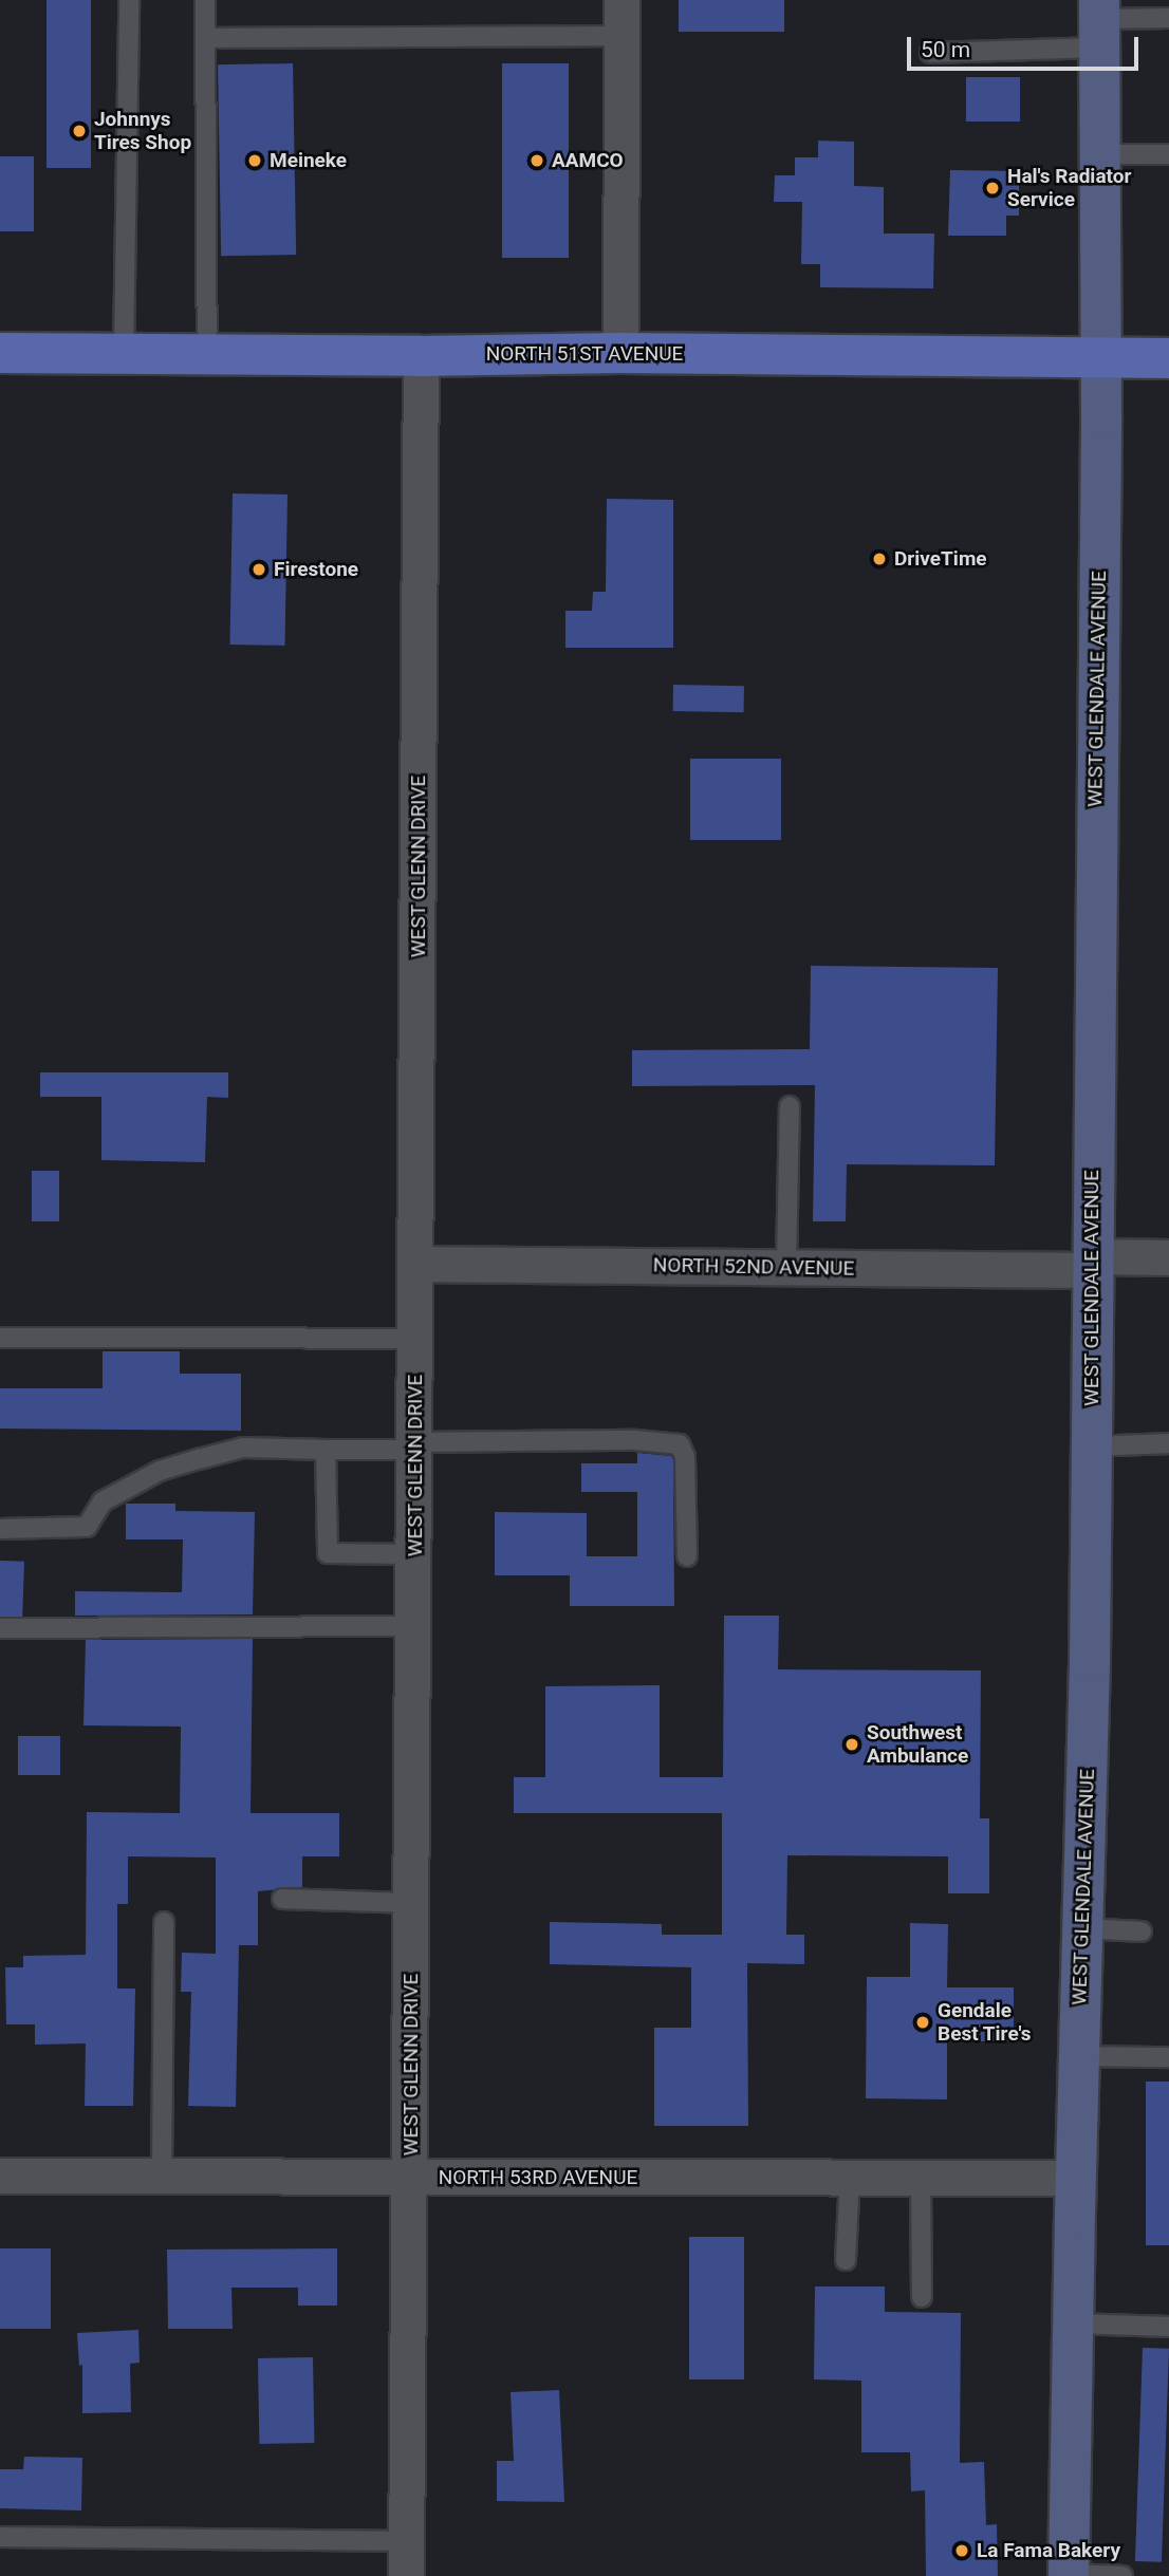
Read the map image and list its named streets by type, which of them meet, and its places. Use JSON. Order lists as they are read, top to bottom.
{
  "streets": {
    "main road": ["NORTH 51ST AVENUE", "WEST GLENDALE AVENUE"],
    "street": ["WEST GLENN DRIVE", "NORTH 52ND AVENUE", "NORTH 53RD AVENUE"]
  },
  "crossings": [
    ["NORTH 51ST AVENUE", "WEST GLENDALE AVENUE"],
    ["NORTH 51ST AVENUE", "WEST GLENN DRIVE"],
    ["WEST GLENDALE AVENUE", "NORTH 52ND AVENUE"],
    ["WEST GLENDALE AVENUE", "NORTH 53RD AVENUE"],
    ["WEST GLENN DRIVE", "NORTH 52ND AVENUE"],
    ["WEST GLENN DRIVE", "NORTH 53RD AVENUE"]
  ],
  "places": [
    "Johnnys Tires Shop",
    "Meineke",
    "AAMCO",
    "Hal's Radiator Service",
    "DriveTime",
    "Firestone",
    "Southwest Ambulance",
    "Gendale Best Tire's",
    "La Fama Bakery"
  ],
  "scale_bar": "50 m"
}
